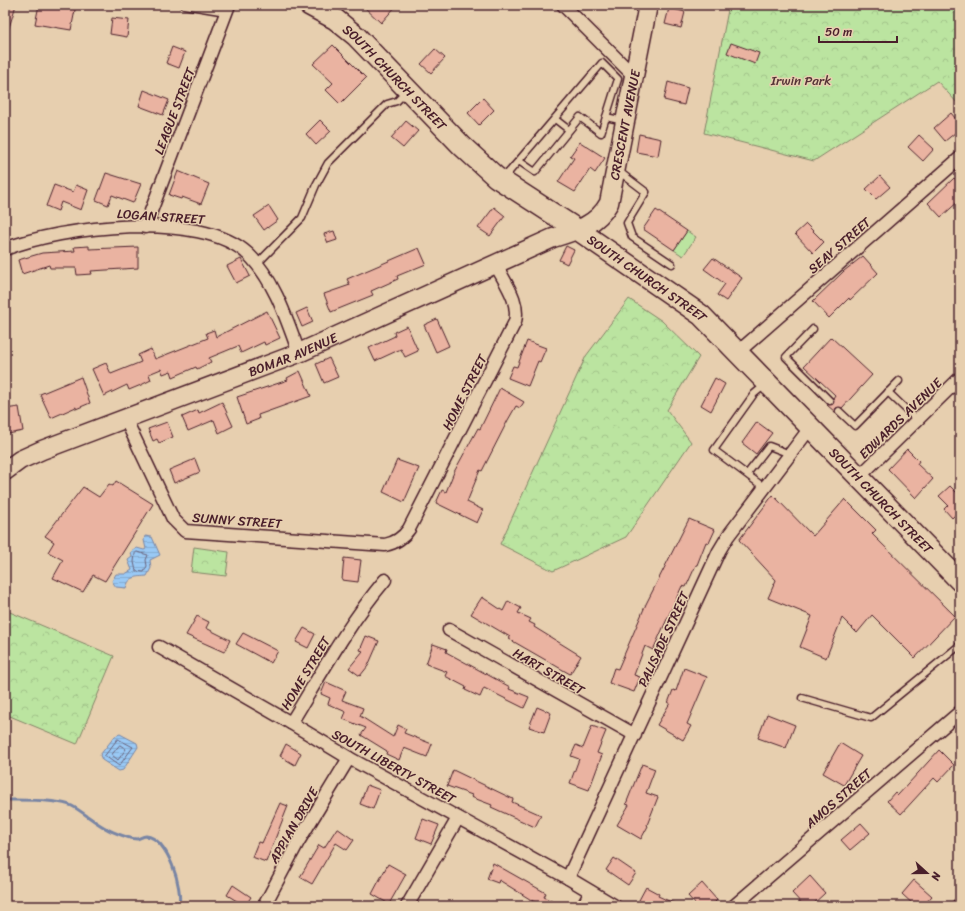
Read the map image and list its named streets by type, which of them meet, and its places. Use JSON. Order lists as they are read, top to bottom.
{
  "streets": {
    "main road": ["SOUTH CHURCH STREET"],
    "street": [
      "LEAGUE STREET",
      "CRESCENT AVENUE",
      "LOGAN STREET",
      "SEAY STREET",
      "BOMAR AVENUE",
      "HOME STREET",
      "EDWARDS AVENUE",
      "SUNNY STREET",
      "PALISADE STREET",
      "HART STREET",
      "SOUTH LIBERTY STREET",
      "AMOS STREET",
      "APPIAN DRIVE"
    ]
  },
  "crossings": [
    ["SOUTH CHURCH STREET", "CRESCENT AVENUE"],
    ["SOUTH CHURCH STREET", "SEAY STREET"],
    ["SOUTH CHURCH STREET", "BOMAR AVENUE"],
    ["SOUTH CHURCH STREET", "EDWARDS AVENUE"],
    ["SOUTH CHURCH STREET", "PALISADE STREET"],
    ["LEAGUE STREET", "LOGAN STREET"],
    ["CRESCENT AVENUE", "BOMAR AVENUE"],
    ["LOGAN STREET", "BOMAR AVENUE"],
    ["BOMAR AVENUE", "HOME STREET"],
    ["BOMAR AVENUE", "SUNNY STREET"],
    ["HOME STREET", "SUNNY STREET"],
    ["HOME STREET", "SOUTH LIBERTY STREET"],
    ["PALISADE STREET", "HART STREET"],
    ["PALISADE STREET", "SOUTH LIBERTY STREET"],
    ["SOUTH LIBERTY STREET", "APPIAN DRIVE"]
  ],
  "parks": ["Irwin Park"],
  "scale_bar": "50 m",
  "north": "right"
}
